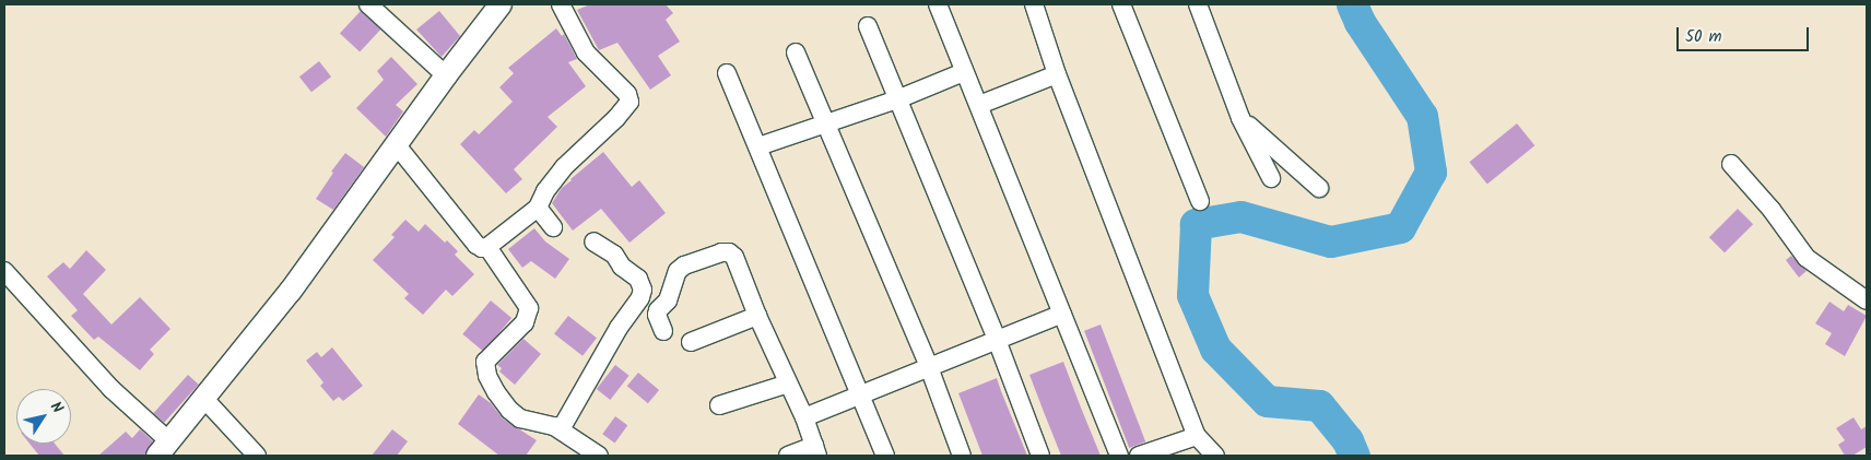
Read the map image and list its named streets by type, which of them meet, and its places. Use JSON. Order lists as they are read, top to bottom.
{
  "scale_bar": "50 m",
  "north": "top right"
}
